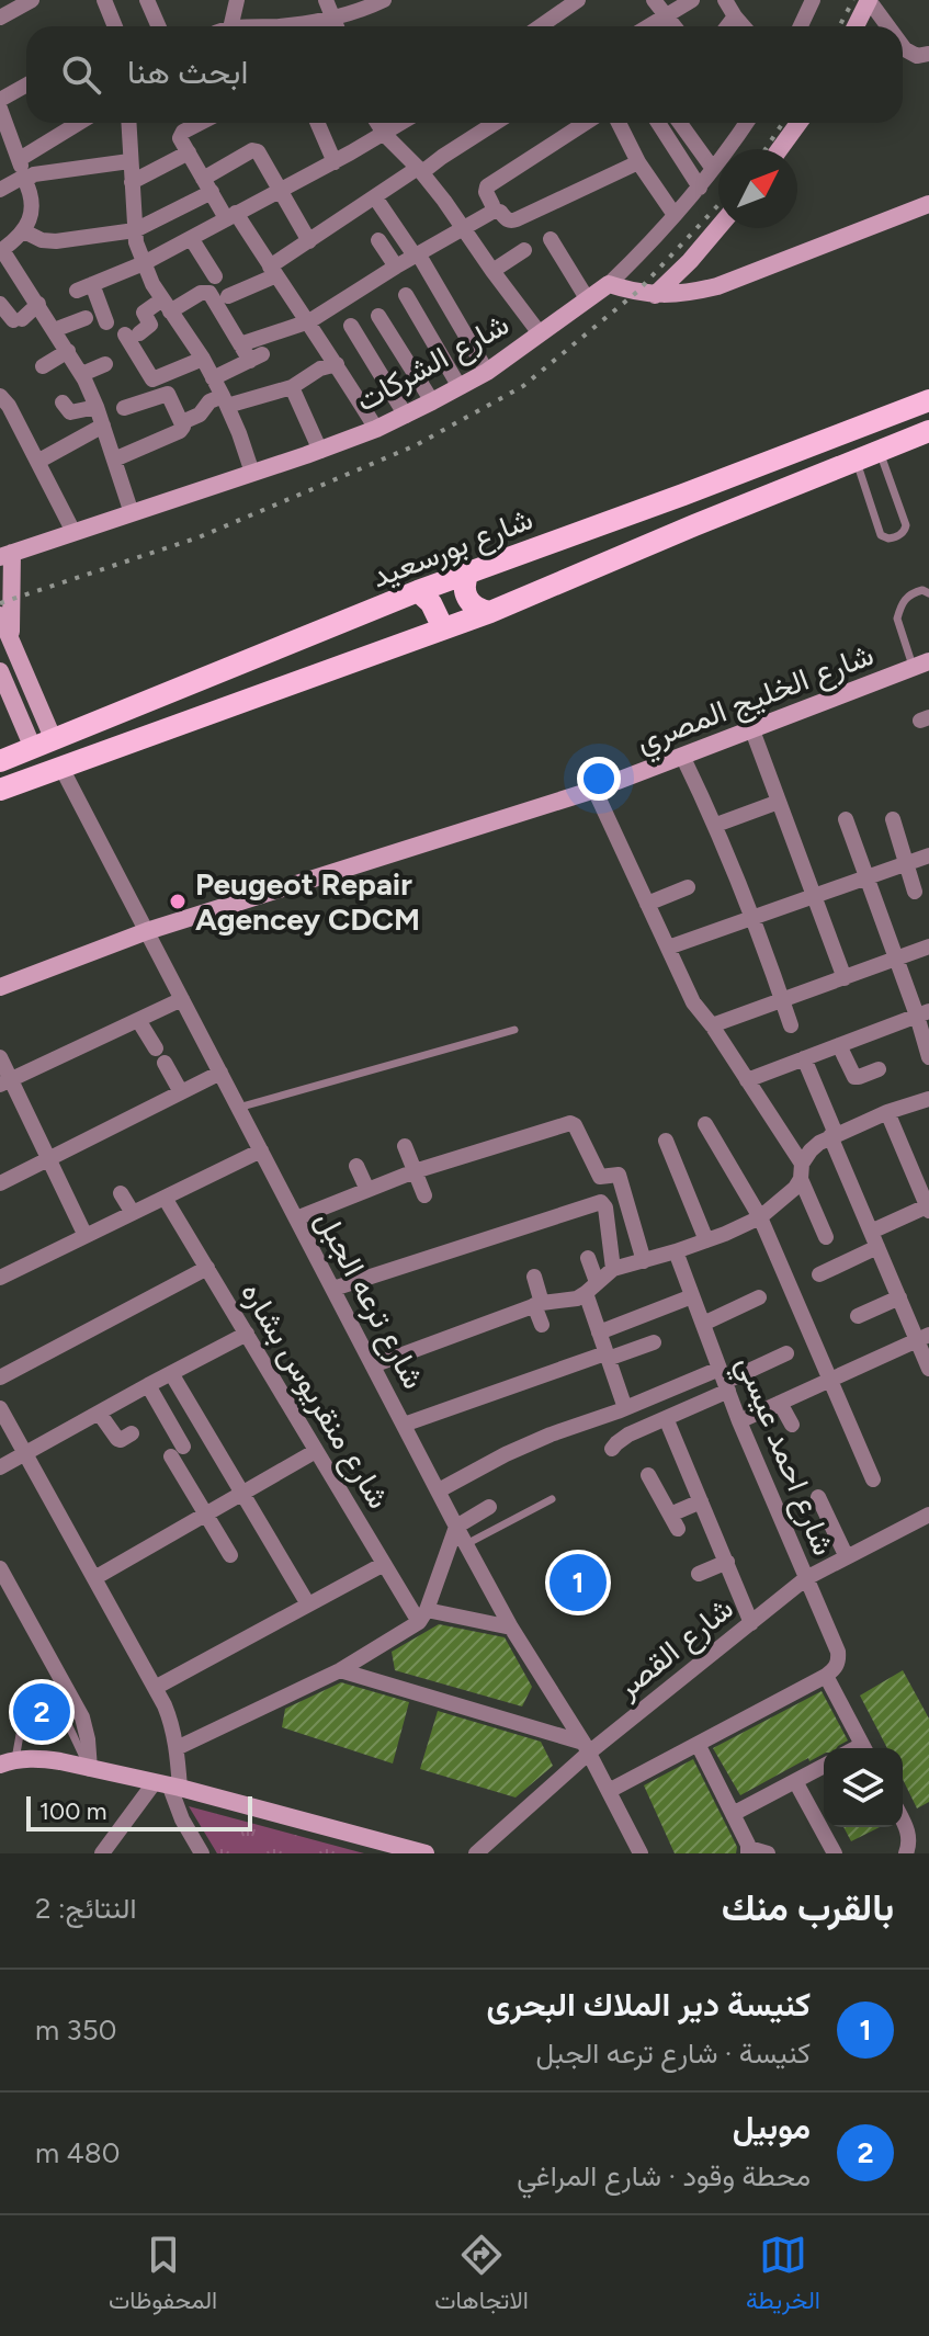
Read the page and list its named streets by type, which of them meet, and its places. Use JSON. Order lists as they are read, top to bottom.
{
  "streets": {
    "main road": ["شارع بورسعيد"],
    "street": [
      "شارع الشركات",
      "شارع الخليج المصري",
      "شارع ترعه الجبل",
      "شارع منقريوس بشاره",
      "شارع احمد عيسي",
      "شارع القصر"
    ]
  },
  "crossings": [
    ["شارع الخليج المصري", "شارع ترعه الجبل"],
    ["شارع ترعه الجبل", "شارع القصر"],
    ["شارع احمد عيسي", "شارع القصر"]
  ],
  "places": ["Peugeot Repair Agencey CDCM"],
  "scale_bar": "100 m",
  "north": "top right",
  "page": {
    "search": "ابحث هنا",
    "pins": ["1", "2"],
    "scale": "100 m",
    "heading": ["بالقرب منك", "النتائج: 2"],
    "list": [
      {
        "mark": "1",
        "name": "كنيسة دير الملاك البحرى",
        "note": "كنيسة · شارع ترعه الجبل",
        "value": "350 m"
      },
      {
        "mark": "2",
        "name": "موبيل",
        "note": "محطة وقود · شارع المراغي",
        "value": "480 m"
      }
    ],
    "nav": ["الخريطة", "الاتجاهات", "المحفوظات"]
  }
}
